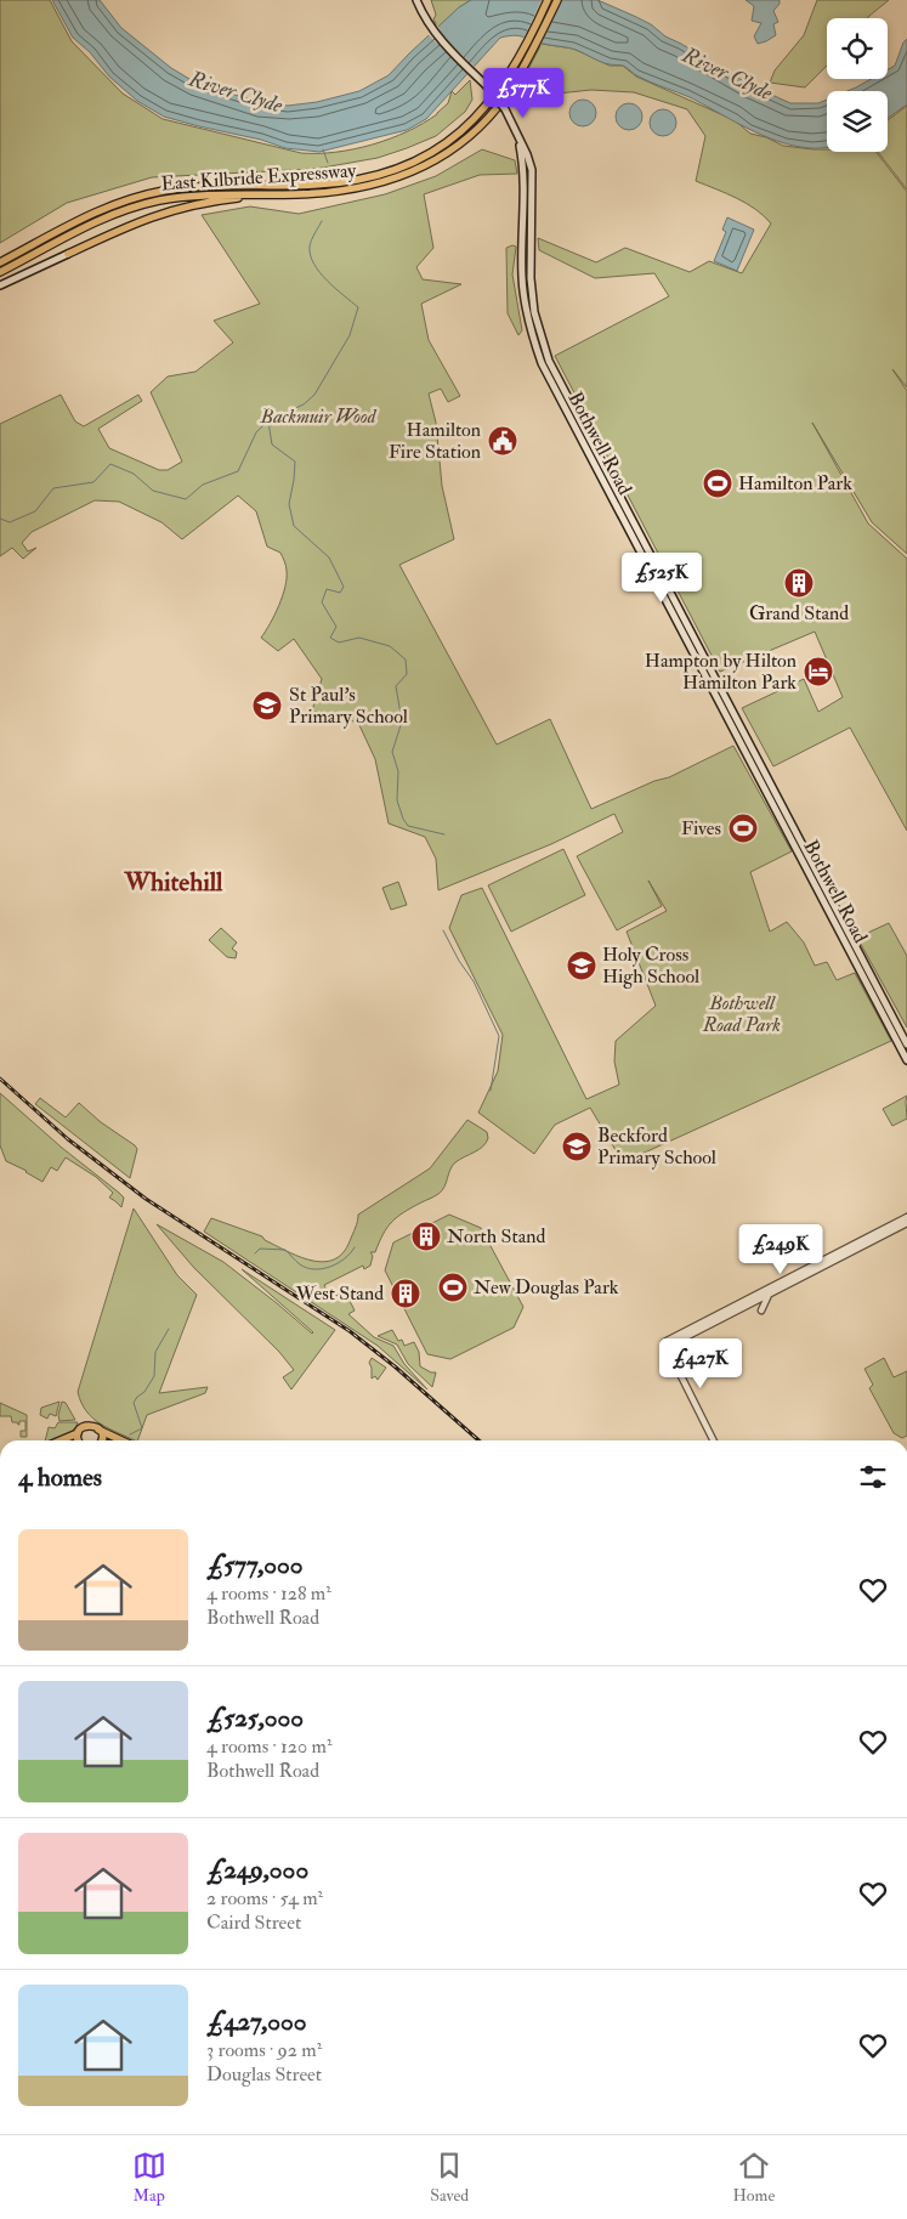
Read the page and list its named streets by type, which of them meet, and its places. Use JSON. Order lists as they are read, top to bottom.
{
  "streets": {
    "main road": ["East Kilbride Expressway", "Bothwell Road"]
  },
  "districts": ["Whitehill"],
  "water": ["River Clyde"],
  "parks": ["Backmuir Wood", "Bothwell Road Park"],
  "places": {
    "public building": ["Hamilton Fire Station"],
    "sports": ["Hamilton Park", "Fives", "New Douglas Park"],
    "building": ["Grand Stand", "North Stand", "West Stand"],
    "hotel": ["Hampton by Hilton Hamilton Park"],
    "school or university": ["St Paul's Primary School", "Holy Cross High School", "Beckford Primary School"]
  },
  "page": {
    "price": [
      "£577K",
      "£525K",
      "£249K",
      "£427K"
    ],
    "heading": "4 homes",
    "list": [
      {
        "name": "£577,000",
        "note": "4 rooms · 128 m² · Bothwell Road"
      },
      {
        "name": "£525,000",
        "note": "4 rooms · 120 m² · Bothwell Road"
      },
      {
        "name": "£249,000",
        "note": "2 rooms · 54 m² · Caird Street"
      },
      {
        "name": "£427,000",
        "note": "3 rooms · 92 m² · Douglas Street"
      }
    ],
    "tabs": ["Map", "Saved", "Home"]
  }
}
